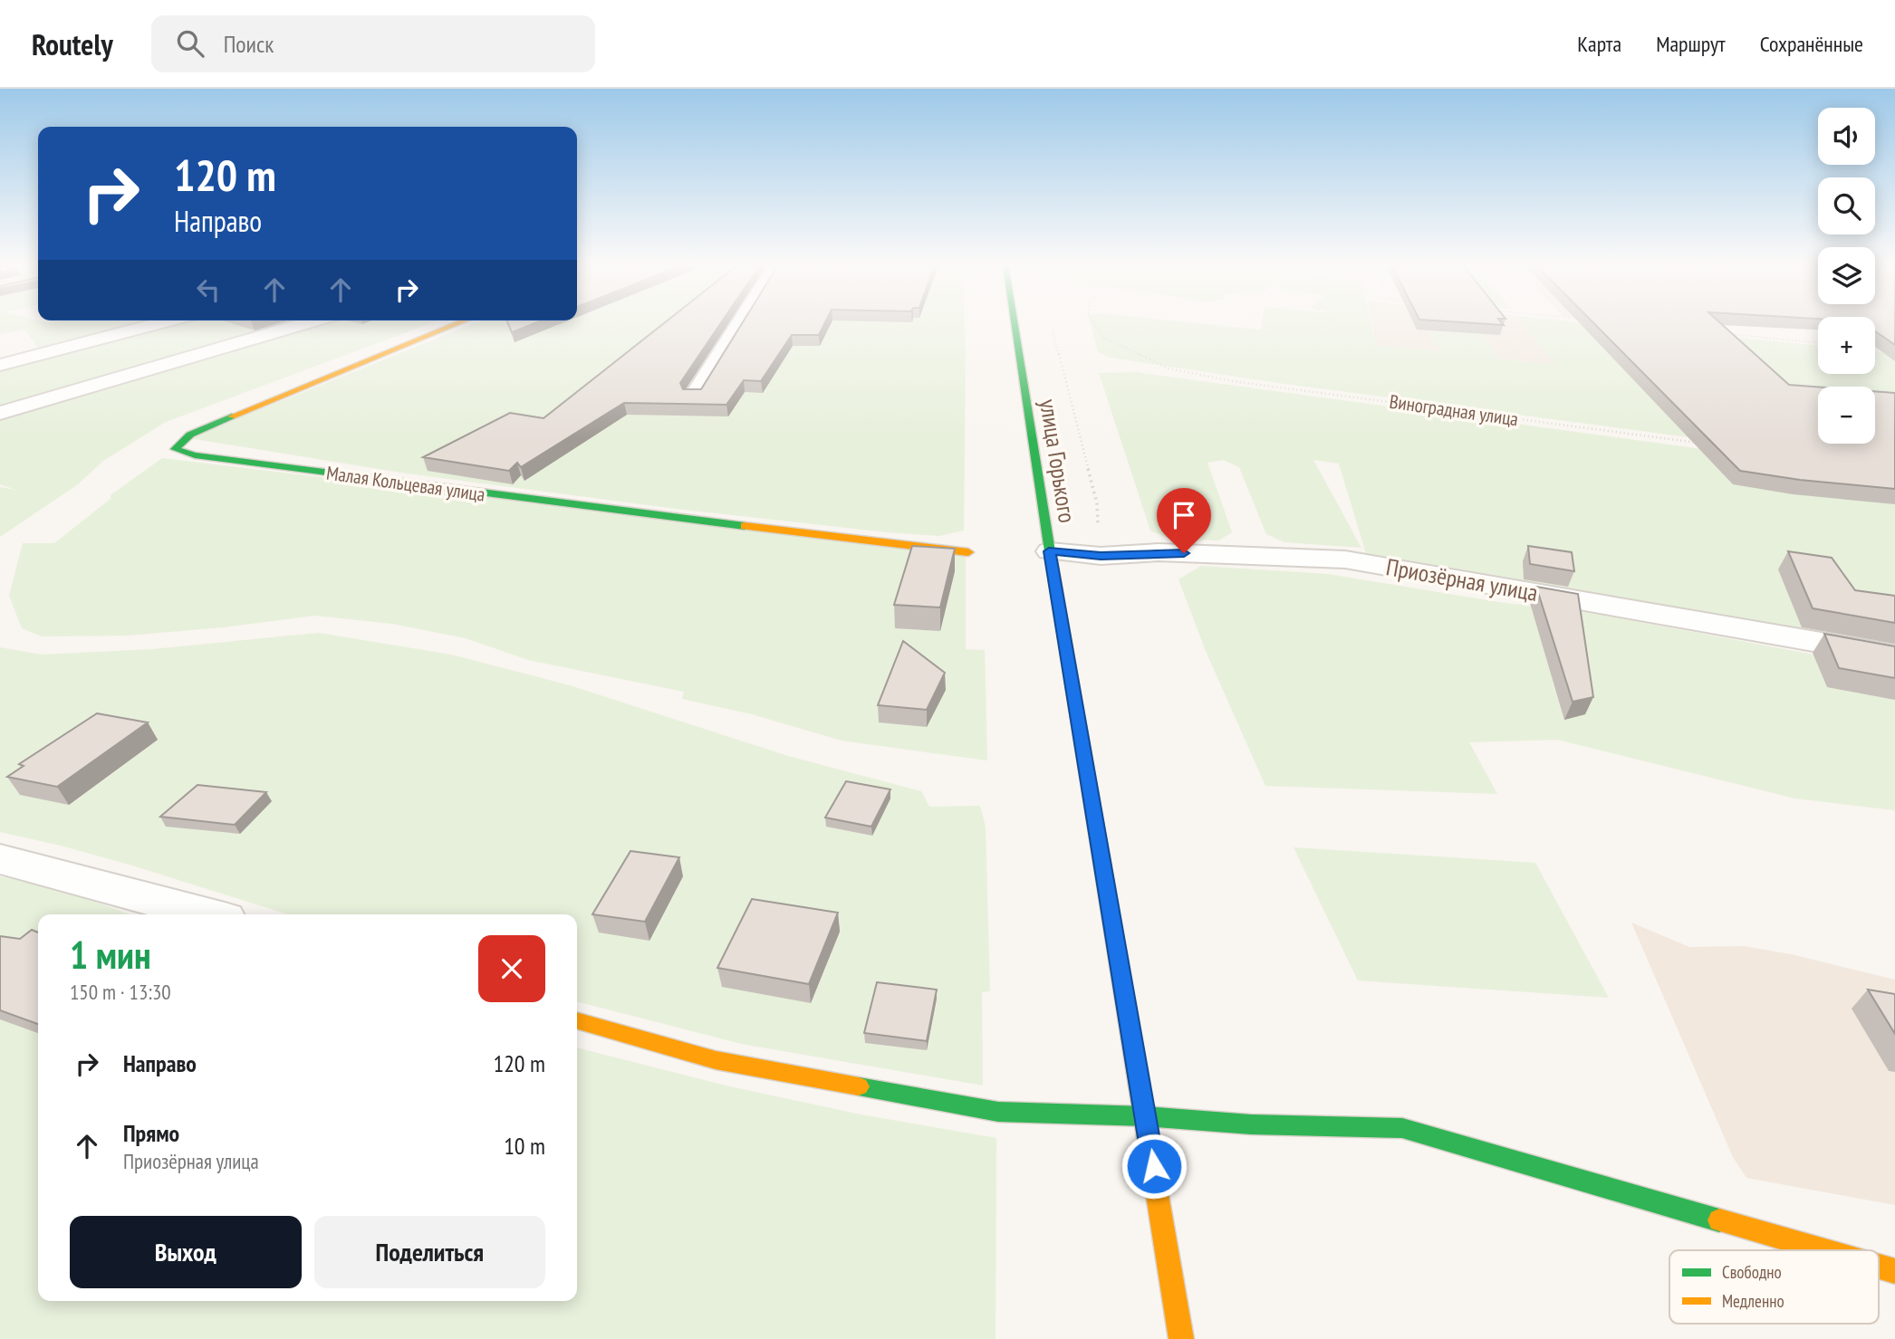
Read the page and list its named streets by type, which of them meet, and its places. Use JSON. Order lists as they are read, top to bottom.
{
  "streets": {
    "street": ["улица Горького", "Малая Кольцевая улица", "Приозёрная улица"],
    "path": ["Виноградная улица"]
  },
  "crossings": [
    ["улица Горького", "Приозёрная улица"]
  ],
  "legend": ["Свободно", "Медленно"],
  "page": {
    "header": "Routely",
    "search": "Поиск",
    "nav": ["Карта", "Маршрут", "Сохранённые"],
    "map_buttons": ["+", "−"],
    "turn": ["120 m", "Направо"],
    "heading": ["1 мин", "150 m · 13:30"],
    "list": [
      {
        "name": "Направо",
        "value": "120 m"
      },
      {
        "name": "Прямо",
        "note": "Приозёрная улица",
        "value": "10 m"
      }
    ],
    "buttons": ["Выход", "Поделиться"]
  }
}
